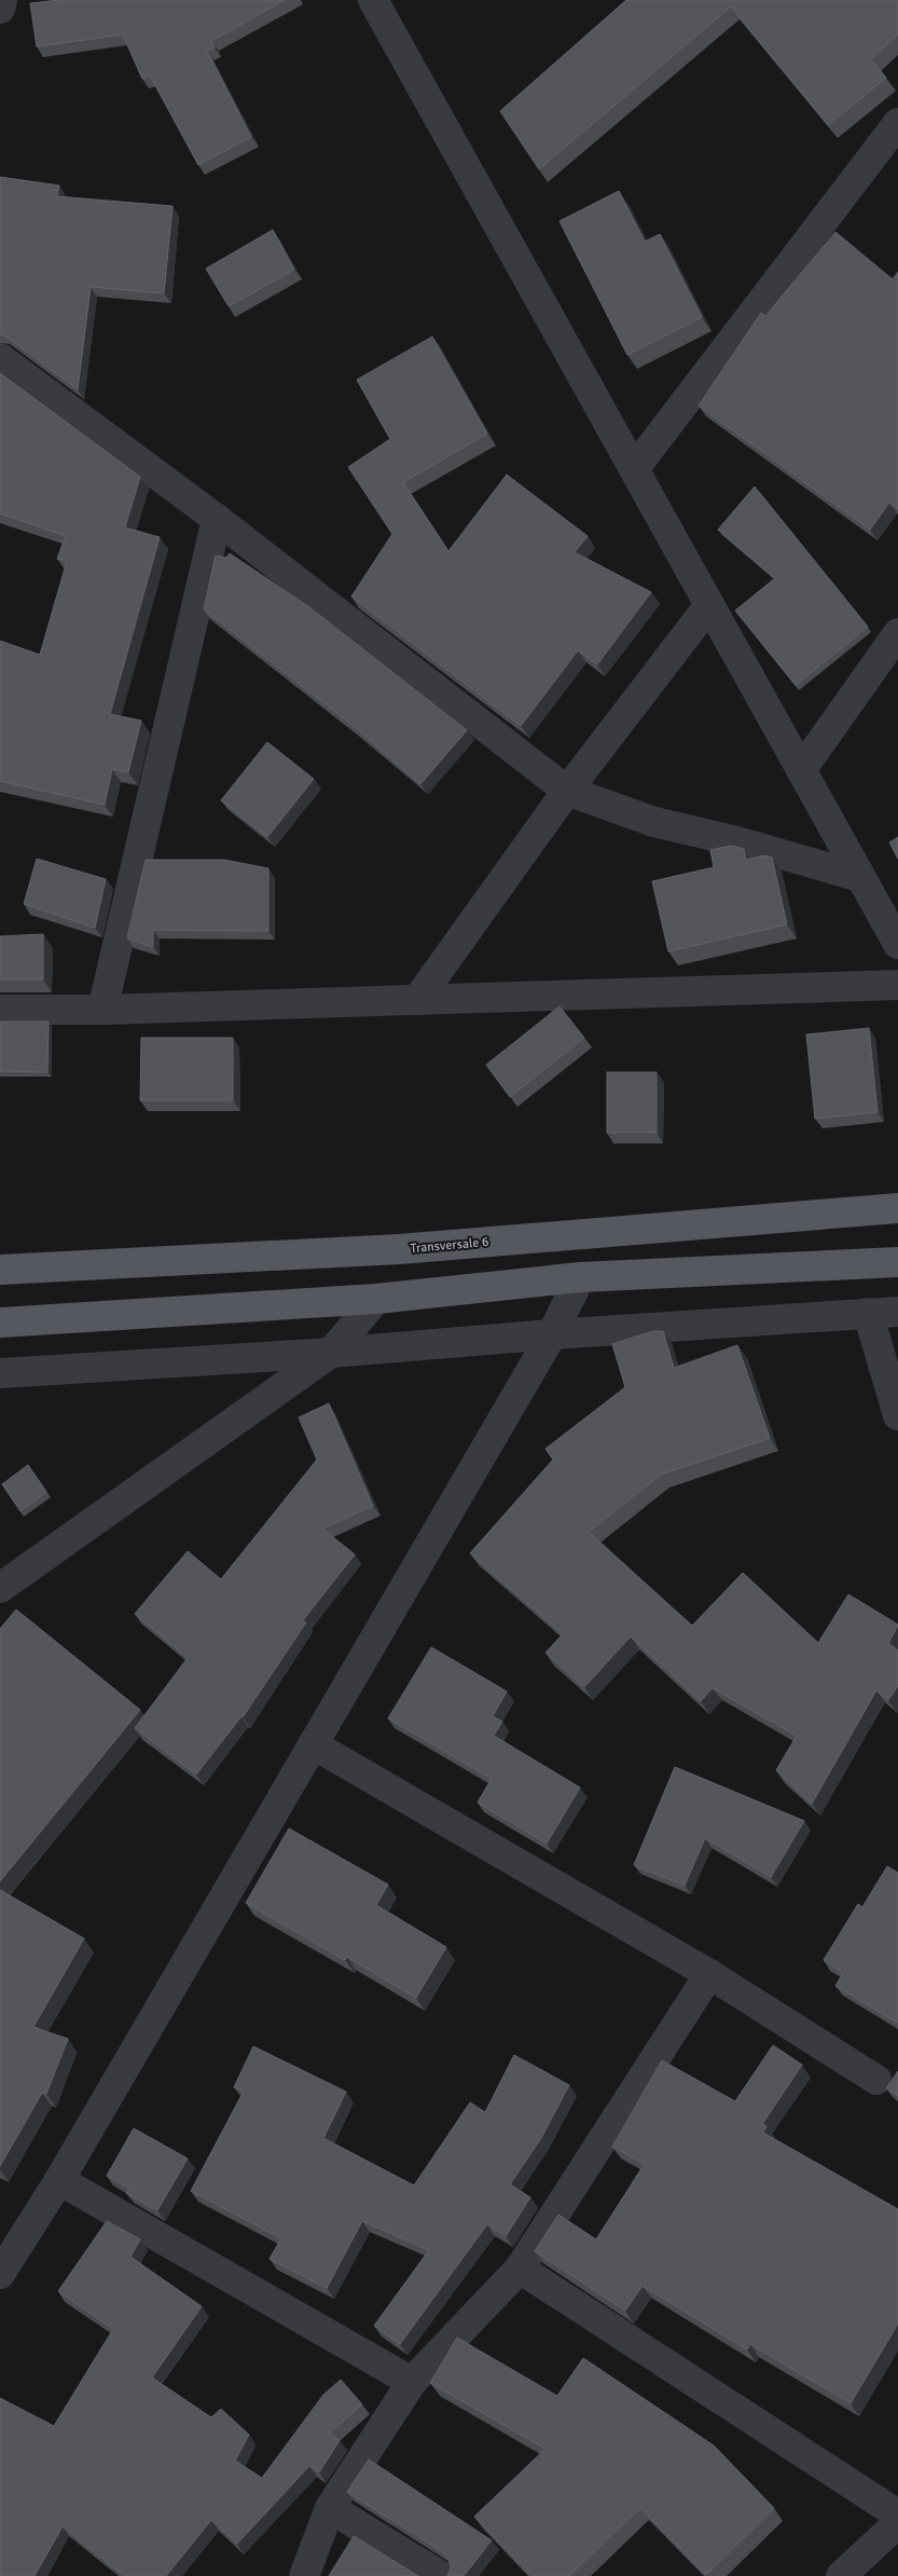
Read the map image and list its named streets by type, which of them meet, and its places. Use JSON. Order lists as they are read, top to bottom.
{
  "streets": {
    "main road": ["Transversale 6"]
  }
}
